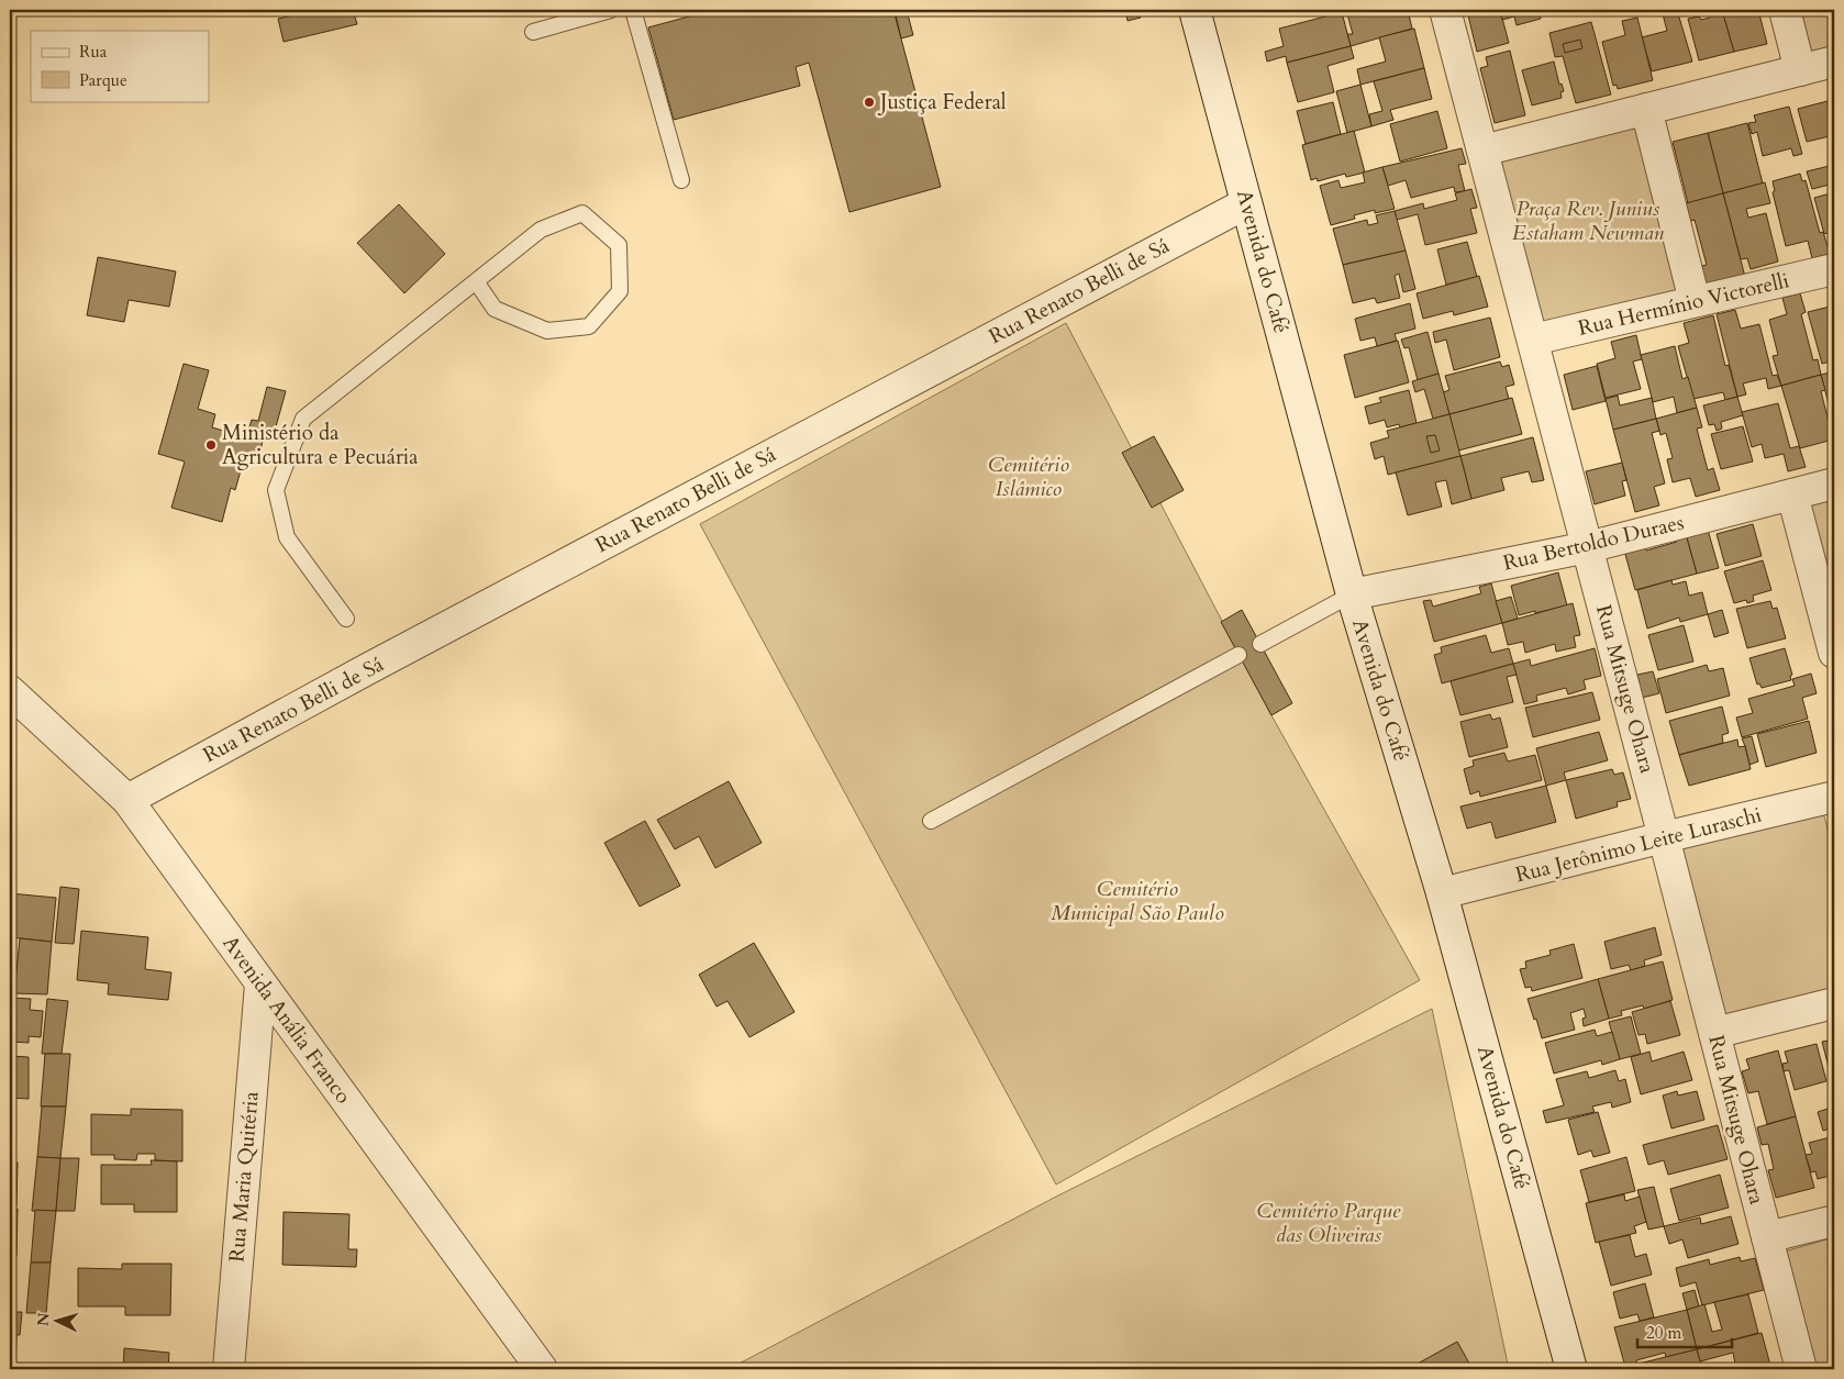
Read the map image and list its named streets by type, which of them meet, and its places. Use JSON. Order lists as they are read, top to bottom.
{
  "streets": {
    "street": [
      "Avenida do Café",
      "Rua Renato Belli de Sá",
      "Rua Hermínio Victorelli",
      "Rua Bertoldo Duraes",
      "Rua Mitsuge Ohara",
      "Rua Jerônimo Leite Luraschi",
      "Avenida Anália Franco",
      "Rua Maria Quitéria"
    ]
  },
  "crossings": [
    ["Avenida do Café", "Rua Renato Belli de Sá"],
    ["Avenida do Café", "Rua Bertoldo Duraes"],
    ["Avenida do Café", "Rua Jerônimo Leite Luraschi"],
    ["Rua Renato Belli de Sá", "Avenida Anália Franco"],
    ["Rua Hermínio Victorelli", "Rua Mitsuge Ohara"],
    ["Rua Bertoldo Duraes", "Rua Mitsuge Ohara"],
    ["Rua Mitsuge Ohara", "Rua Jerônimo Leite Luraschi"],
    ["Avenida Anália Franco", "Rua Maria Quitéria"]
  ],
  "parks": [
    "Praça Rev. Junius Estaham Newman",
    "Cemitério Islâmico",
    "Cemitério Municipal São Paulo",
    "Cemitério Parque das Oliveiras"
  ],
  "places": ["Justiça Federal", "Ministério da Agricultura e Pecuária"],
  "legend": ["Rua", "Parque"],
  "scale_bar": "20 m",
  "north": "left"
}
